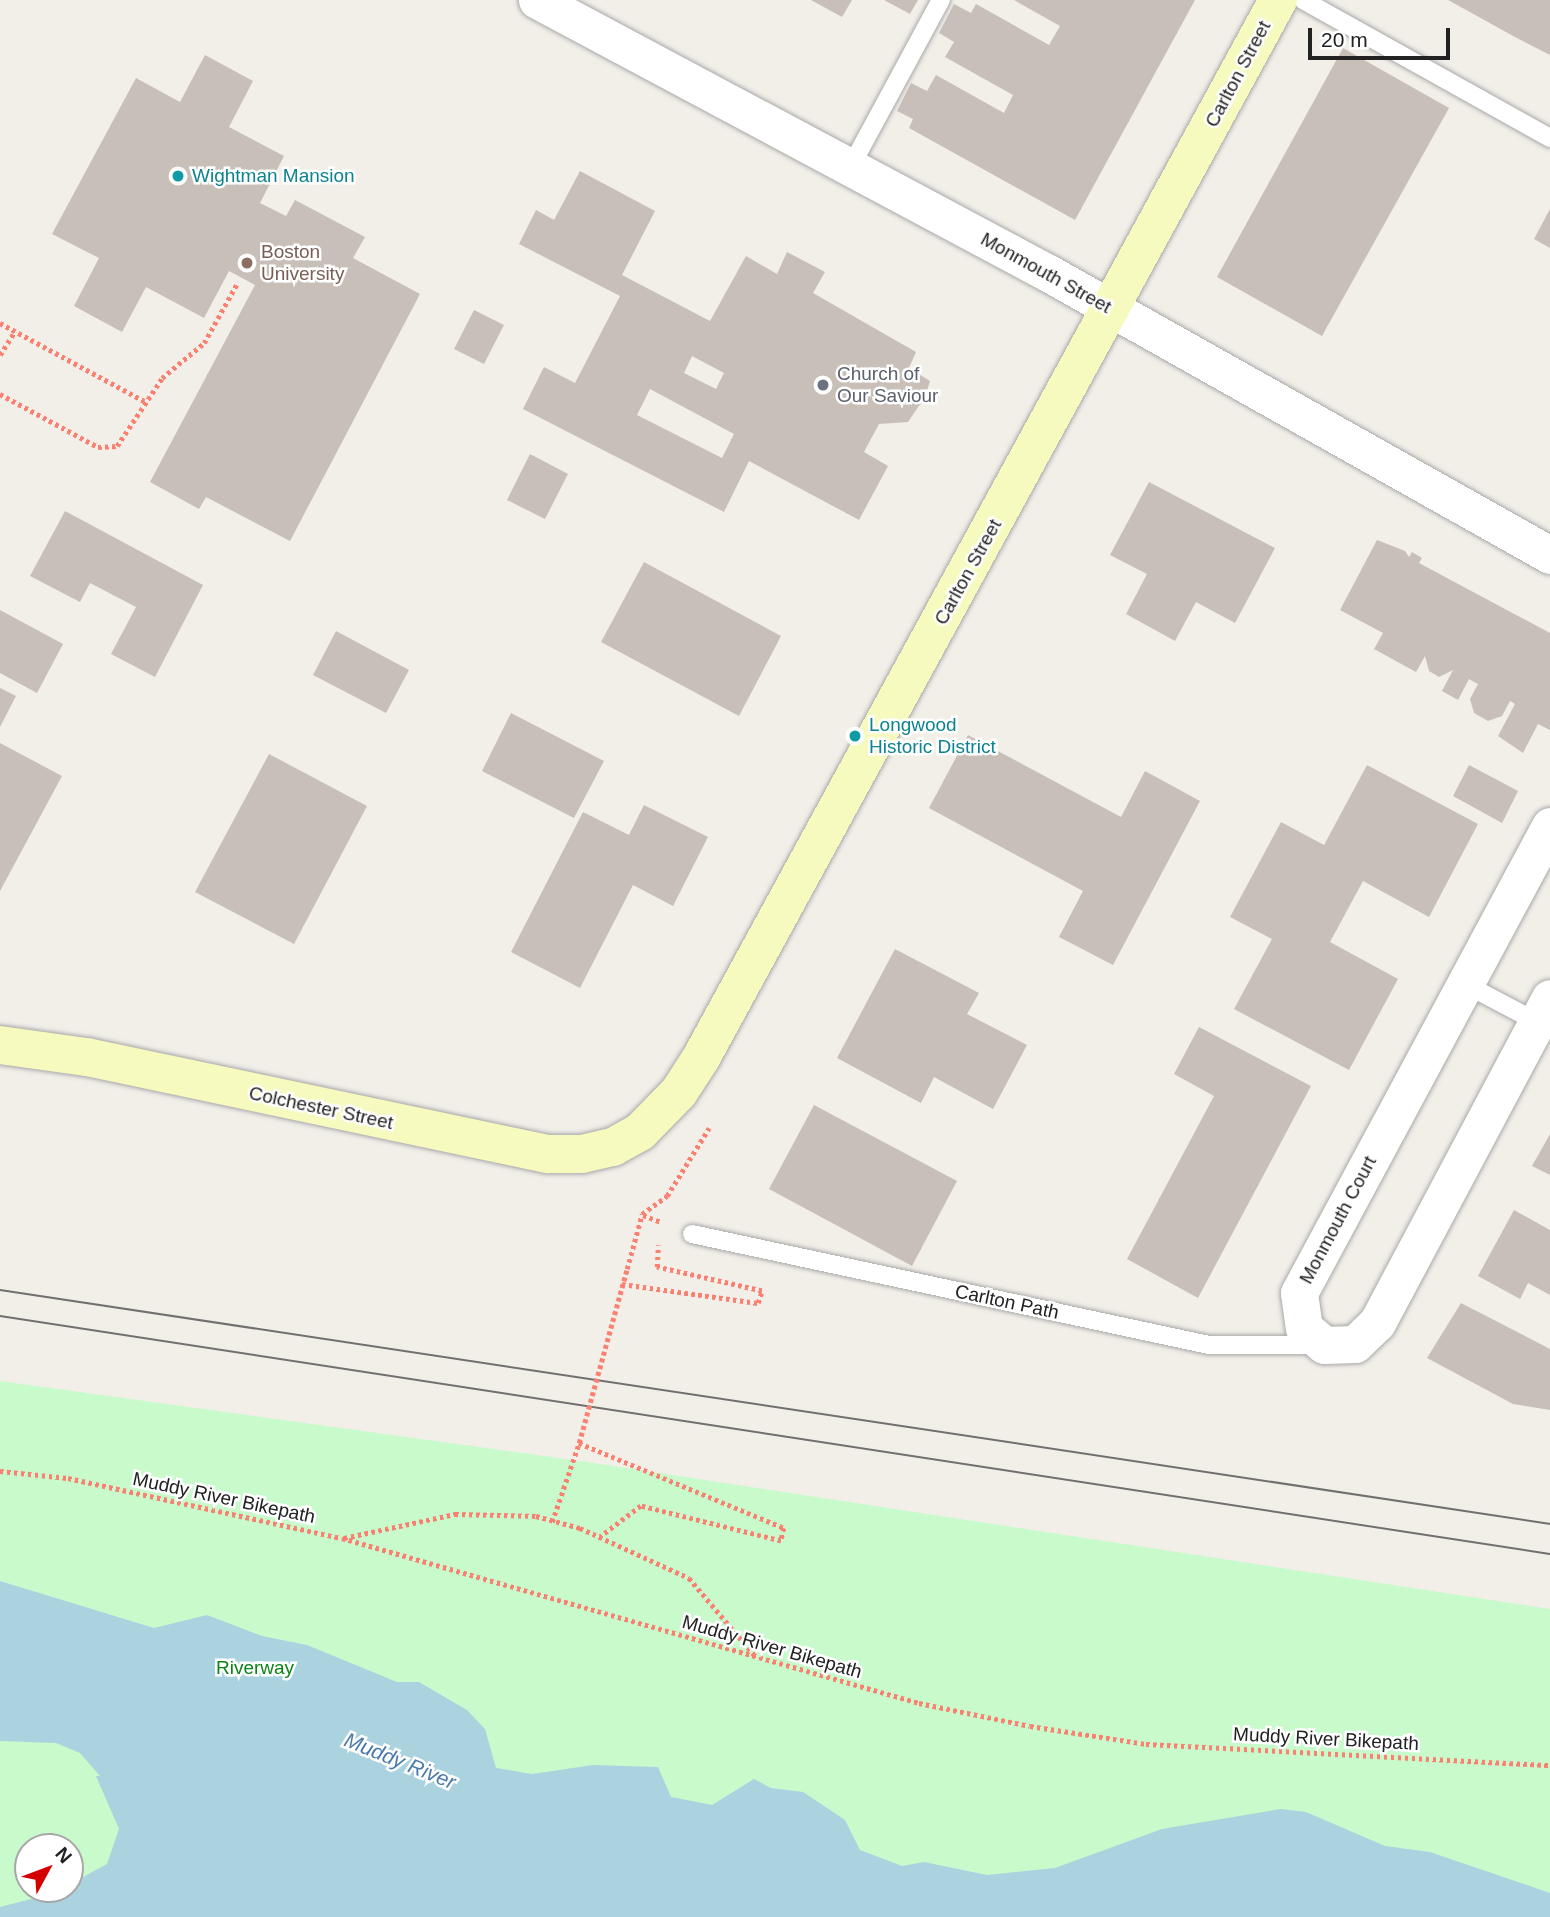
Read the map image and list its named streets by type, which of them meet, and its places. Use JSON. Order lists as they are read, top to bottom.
{
  "streets": {
    "main road": ["Carlton Street", "Colchester Street"],
    "street": ["Monmouth Street", "Monmouth Court"],
    "lane": ["Carlton Path"],
    "path": ["Muddy River Bikepath"]
  },
  "crossings": [
    ["Carlton Street", "Monmouth Street"],
    ["Carlton Street", "Colchester Street"],
    ["Monmouth Court", "Carlton Path"]
  ],
  "water": ["Muddy River"],
  "parks": ["Riverway"],
  "places": [
    "Wightman Mansion",
    "Boston University",
    "Church of Our Saviour",
    "Longwood Historic District"
  ],
  "scale_bar": "20 m",
  "north": "top right"
}
